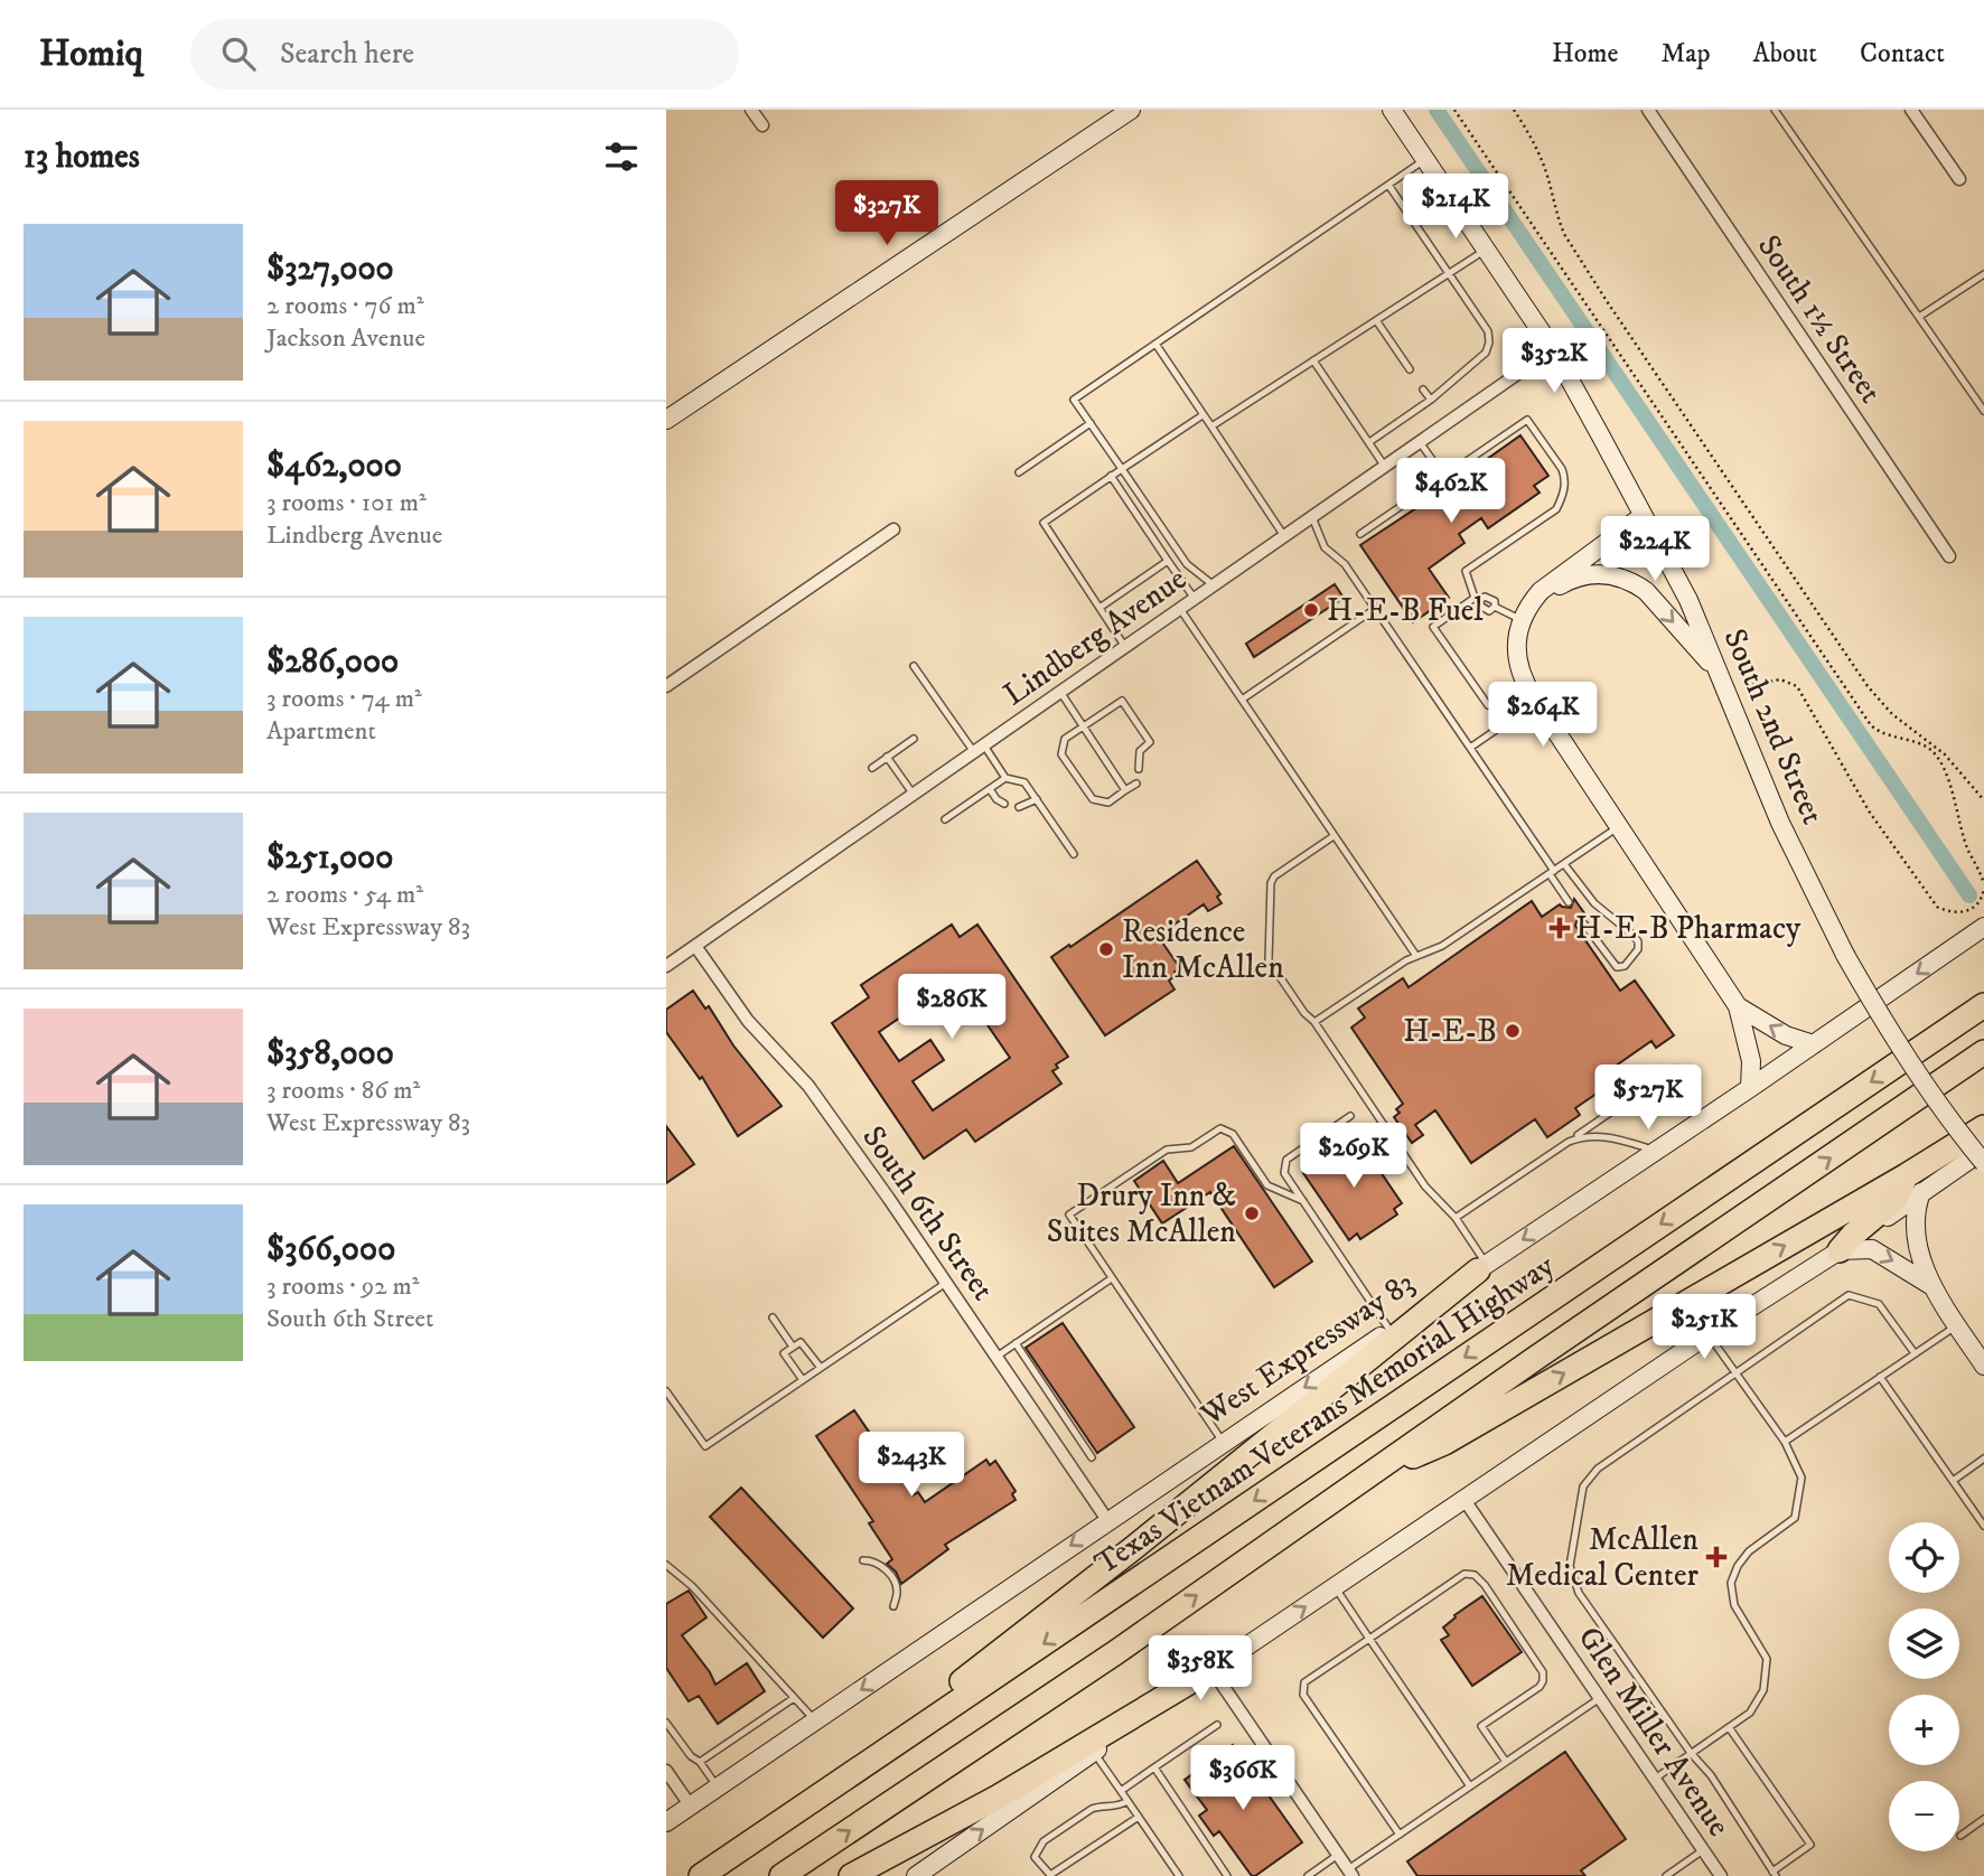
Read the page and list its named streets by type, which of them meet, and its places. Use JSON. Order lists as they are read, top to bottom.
{
  "streets": {
    "highway": ["Texas Vietnam Veterans Memorial Highway"],
    "main road": ["South 2nd Street", "West Expressway 83"],
    "street": [
      "South 1½ Street",
      "Lindberg Avenue",
      "South 6th Street",
      "Glen Miller Avenue"
    ]
  },
  "crossings": [
    ["Lindberg Avenue", "South 2nd Street"],
    ["Lindberg Avenue", "South 6th Street"],
    ["South 6th Street", "West Expressway 83"]
  ],
  "one_way": ["West Expressway 83"],
  "places": {
    "other": [
      "H-E-B Fuel",
      "Residence Inn McAllen",
      "H-E-B",
      "Drury Inn & Suites McAllen"
    ],
    "health": ["H-E-B Pharmacy", "McAllen Medical Center"]
  },
  "page": {
    "header": "Homiq",
    "search": "Search here",
    "nav": [
      "Home",
      "Map",
      "About",
      "Contact"
    ],
    "heading": "13 homes",
    "price": [
      "$214K",
      "$327K",
      "$352K",
      "$462K",
      "$224K",
      "$264K",
      "$286K",
      "$527K",
      "$269K",
      "$251K",
      "$243K",
      "$358K",
      "$366K"
    ],
    "list": [
      {
        "name": "$327,000",
        "note": "2 rooms · 76 m² · Jackson Avenue"
      },
      {
        "name": "$462,000",
        "note": "3 rooms · 101 m² · Lindberg Avenue"
      },
      {
        "name": "$286,000",
        "note": "3 rooms · 74 m² · Apartment"
      },
      {
        "name": "$251,000",
        "note": "2 rooms · 54 m² · West Expressway 83"
      },
      {
        "name": "$358,000",
        "note": "3 rooms · 86 m² · West Expressway 83"
      },
      {
        "name": "$366,000",
        "note": "3 rooms · 92 m² · South 6th Street"
      }
    ],
    "map_buttons": ["+", "−"]
  }
}
